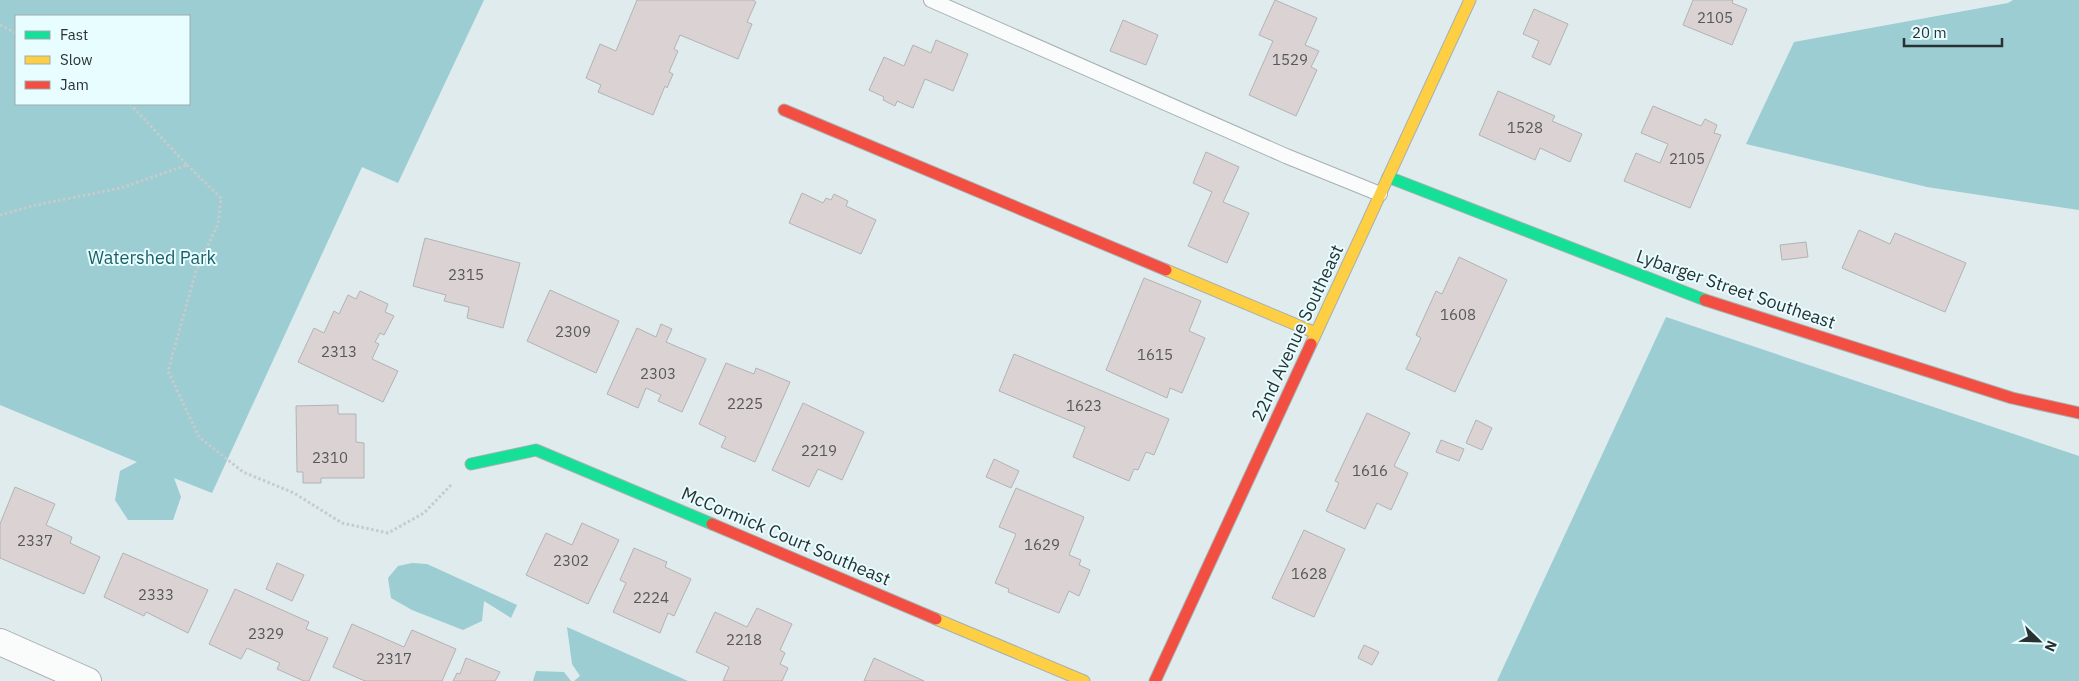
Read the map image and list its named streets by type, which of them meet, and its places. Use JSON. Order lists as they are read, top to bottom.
{
  "streets": {
    "street": ["Lybarger Street Southeast", "22nd Avenue Southeast", "McCormick Court Southeast"]
  },
  "crossings": [
    ["Lybarger Street Southeast", "22nd Avenue Southeast"]
  ],
  "parks": ["Watershed Park"],
  "house_numbers": [
    "2105",
    "1529",
    "1528",
    "2105",
    "2315",
    "1608",
    "2309",
    "2313",
    "1615",
    "2303",
    "2225",
    "1623",
    "2219",
    "2310",
    "1616",
    "2337",
    "1629",
    "2302",
    "1628",
    "2333",
    "2224",
    "2329",
    "2218",
    "2317"
  ],
  "legend": ["Fast", "Slow", "Jam"],
  "scale_bar": "20 m",
  "north": "bottom right"
}
